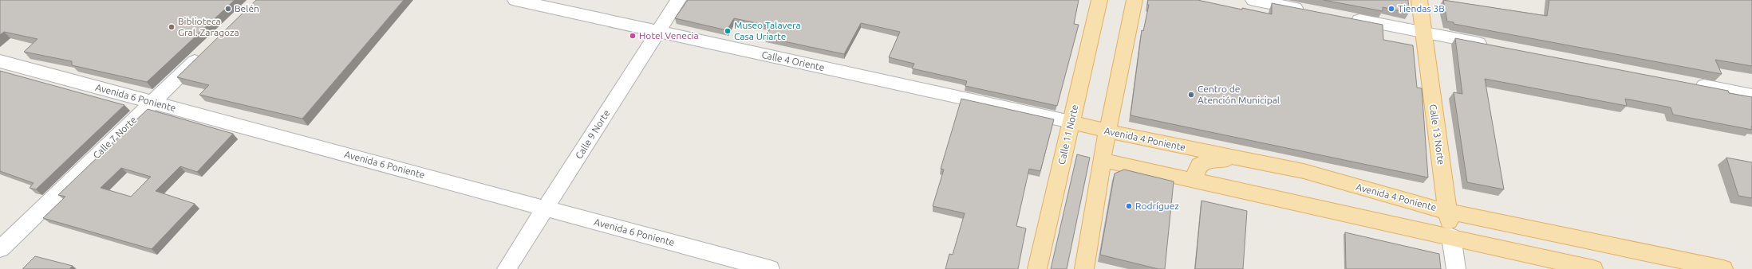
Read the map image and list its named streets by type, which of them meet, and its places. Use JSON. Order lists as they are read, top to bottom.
{
  "streets": {
    "main road": ["Calle 11 Norte", "Calle 13 Norte", "Avenida 4 Poniente"],
    "street": [
      "Calle 4 Oriente",
      "Avenida 6 Poniente",
      "Calle 9 Norte",
      "Calle 7 Norte"
    ]
  },
  "crossings": [
    ["Calle 4 Oriente", "Calle 9 Norte"],
    ["Calle 4 Oriente", "Calle 11 Norte"],
    ["Calle 4 Oriente", "Avenida 4 Poniente"],
    ["Avenida 6 Poniente", "Calle 9 Norte"],
    ["Avenida 6 Poniente", "Calle 7 Norte"],
    ["Calle 11 Norte", "Avenida 4 Poniente"],
    ["Calle 13 Norte", "Avenida 4 Poniente"]
  ],
  "places": [
    "Belén",
    "Tiendas 3B",
    "Biblioteca Gral. Zaragoza",
    "Museo Talavera Casa Uriarte",
    "Hotel Venecia",
    "Centro de Atención Municipal",
    "Rodríguez"
  ]
}
